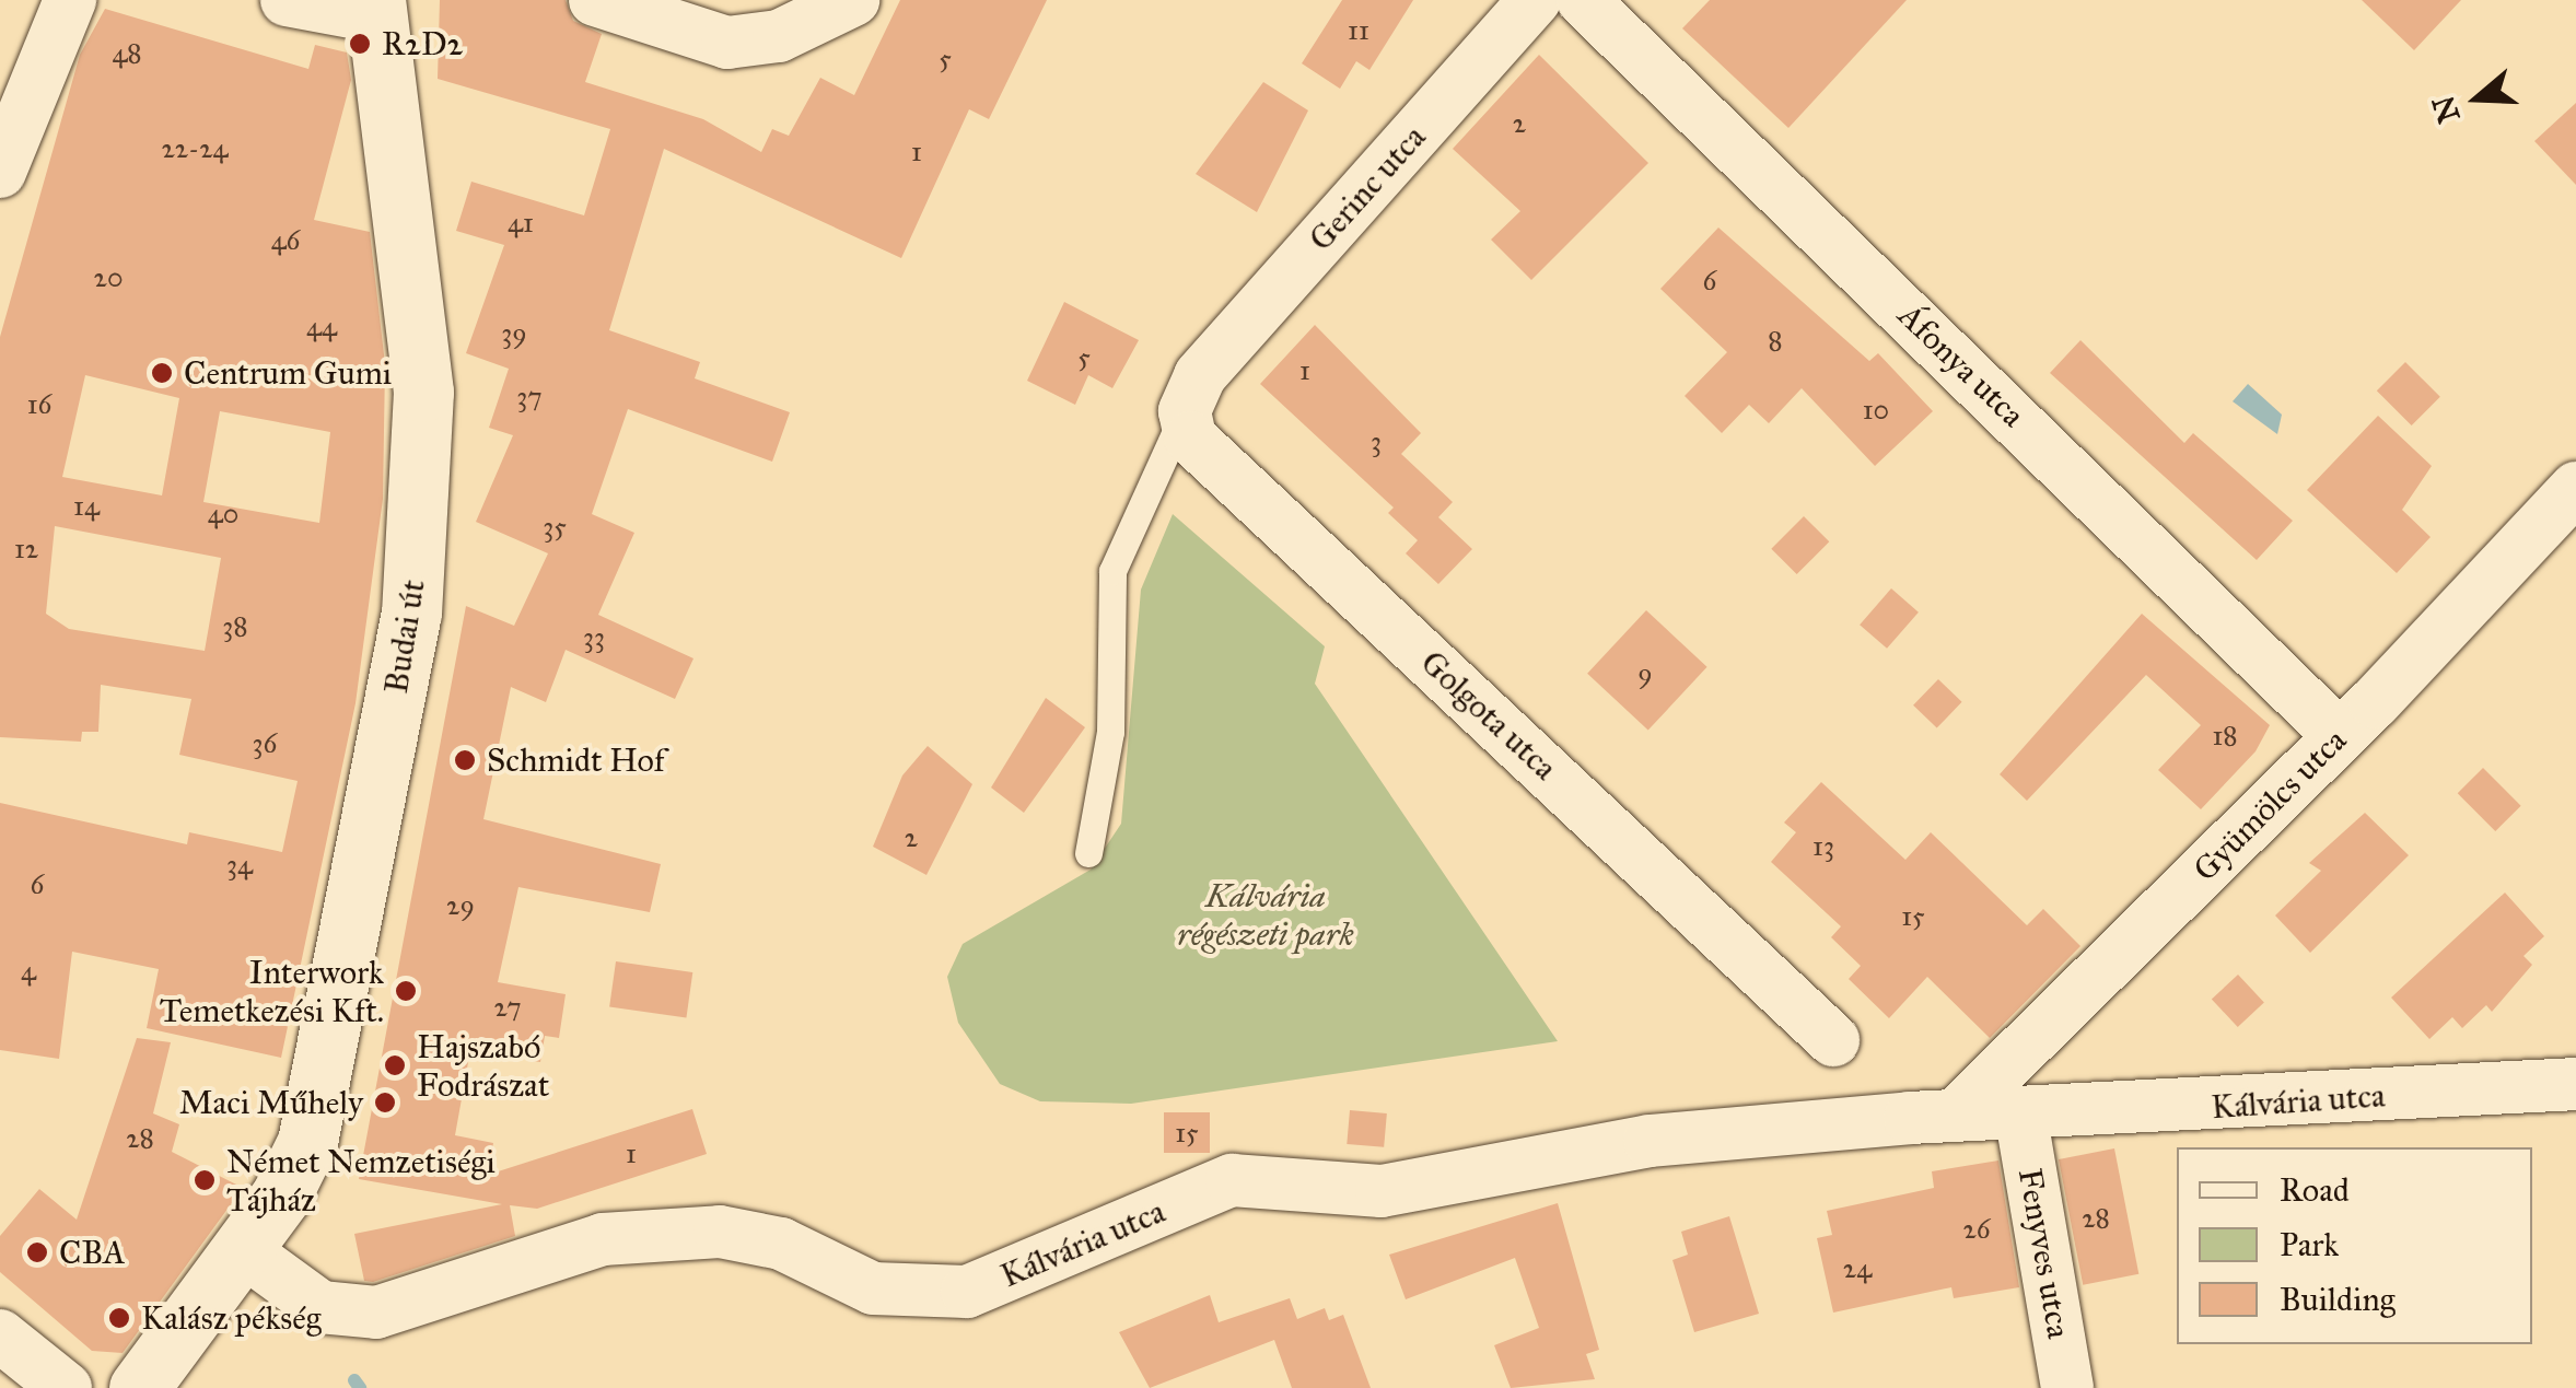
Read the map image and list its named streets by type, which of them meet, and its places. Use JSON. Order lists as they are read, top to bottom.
{
  "streets": {
    "main road": ["Budai út"],
    "street": [
      "Gerinc utca",
      "Áfonya utca",
      "Golgota utca",
      "Gyümölcs utca",
      "Kálvária utca",
      "Fenyves utca"
    ]
  },
  "crossings": [
    ["Gerinc utca", "Golgota utca"],
    ["Áfonya utca", "Gyümölcs utca"],
    ["Budai út", "Kálvária utca"],
    ["Gyümölcs utca", "Kálvária utca"],
    ["Kálvária utca", "Fenyves utca"]
  ],
  "parks": ["Kálvária régészeti park"],
  "places": [
    "R2D2",
    "Centrum Gumi",
    "Schmidt Hof",
    "Interwork Temetkezési Kft.",
    "Hajszabó Fodrászat",
    "Maci Műhely",
    "Német Nemzetiségi Tájház",
    "CBA",
    "Kalász pékség"
  ],
  "house_numbers": [
    "11",
    "48",
    "5",
    "2",
    "22-24",
    "1",
    "41",
    "46",
    "20",
    "6",
    "44",
    "39",
    "8",
    "5",
    "1",
    "37",
    "16",
    "10",
    "3",
    "14",
    "40",
    "35",
    "12",
    "38",
    "33",
    "9",
    "18",
    "36",
    "2",
    "13",
    "34",
    "6",
    "29",
    "15",
    "4",
    "27",
    "15",
    "28",
    "1",
    "28",
    "26",
    "24"
  ],
  "legend": ["Road", "Park", "Building"],
  "north": "left"
}
